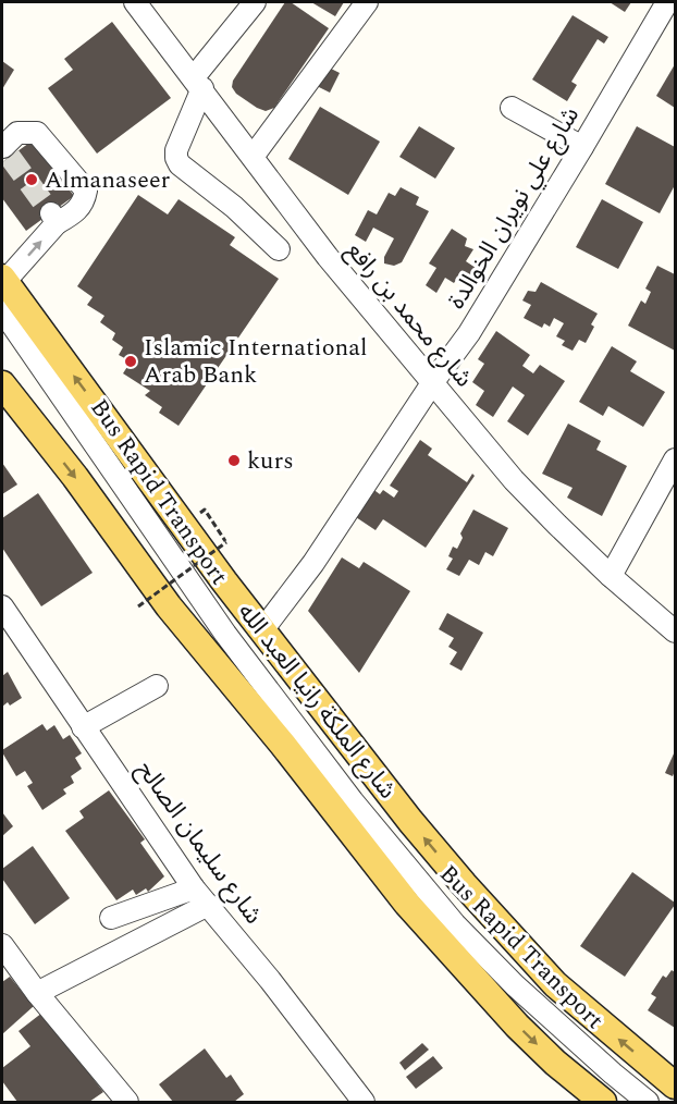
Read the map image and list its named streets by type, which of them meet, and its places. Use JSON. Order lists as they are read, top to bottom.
{
  "streets": {
    "main road": ["شارع الملكة رانيا العبد الله"],
    "street": [
      "شارع علي نويران الخوالدة",
      "شارع محمد بن رافع",
      "Bus Rapid Transport",
      "شارع سليمان الصالح"
    ]
  },
  "crossings": [
    ["شارع علي نويران الخوالدة", "شارع محمد بن رافع"],
    ["شارع علي نويران الخوالدة", "شارع الملكة رانيا العبد الله"]
  ],
  "places": ["Almanaseer", "Islamic International Arab Bank", "kurs"]
}
